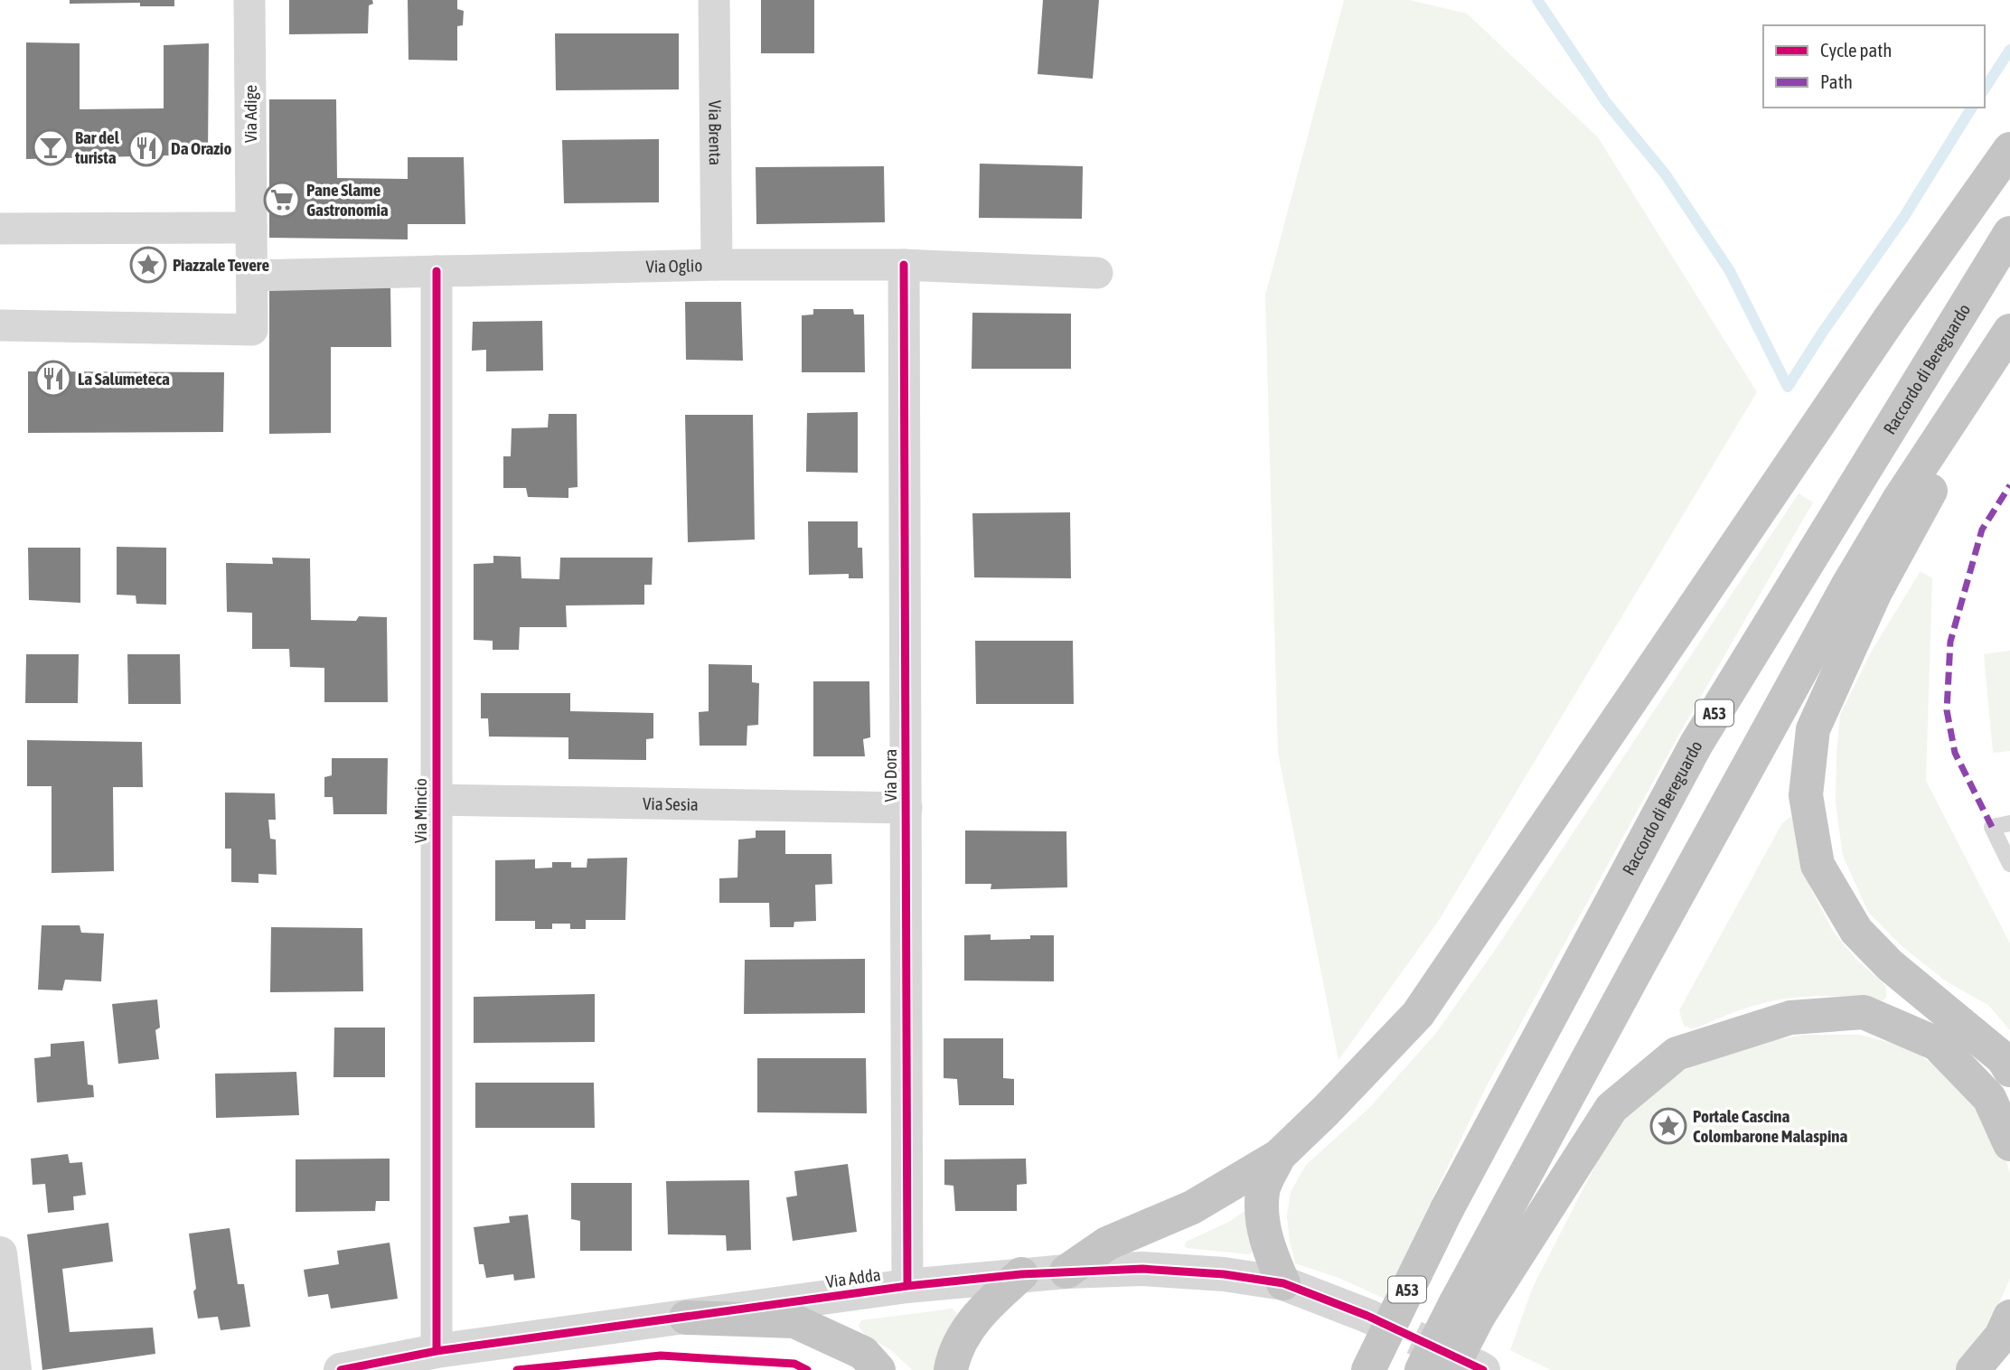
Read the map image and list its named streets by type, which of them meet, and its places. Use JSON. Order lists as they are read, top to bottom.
{
  "streets": {
    "highway": ["Raccordo di Bereguardo", "A53"],
    "street": [
      "Via Adige",
      "Via Brenta",
      "Via Oglio",
      "Via Dora",
      "Via Sesia",
      "Via Mincio",
      "Via Adda"
    ]
  },
  "crossings": [
    ["Via Brenta", "Via Oglio"],
    ["Via Oglio", "Via Dora"],
    ["Via Oglio", "Via Mincio"],
    ["Via Dora", "Via Sesia"],
    ["Via Dora", "Via Adda"],
    ["Via Sesia", "Via Mincio"],
    ["Via Mincio", "Via Adda"]
  ],
  "places": {
    "bar": ["Bar del turista"],
    "restaurant": ["Da Orazio", "La Salumeteca"],
    "supermarket": ["Pane Slame Gastronomia"],
    "place": ["Piazzale Tevere", "Portale Cascina Colombarone Malaspina"]
  },
  "legend": ["Cycle path", "Path"]
}
